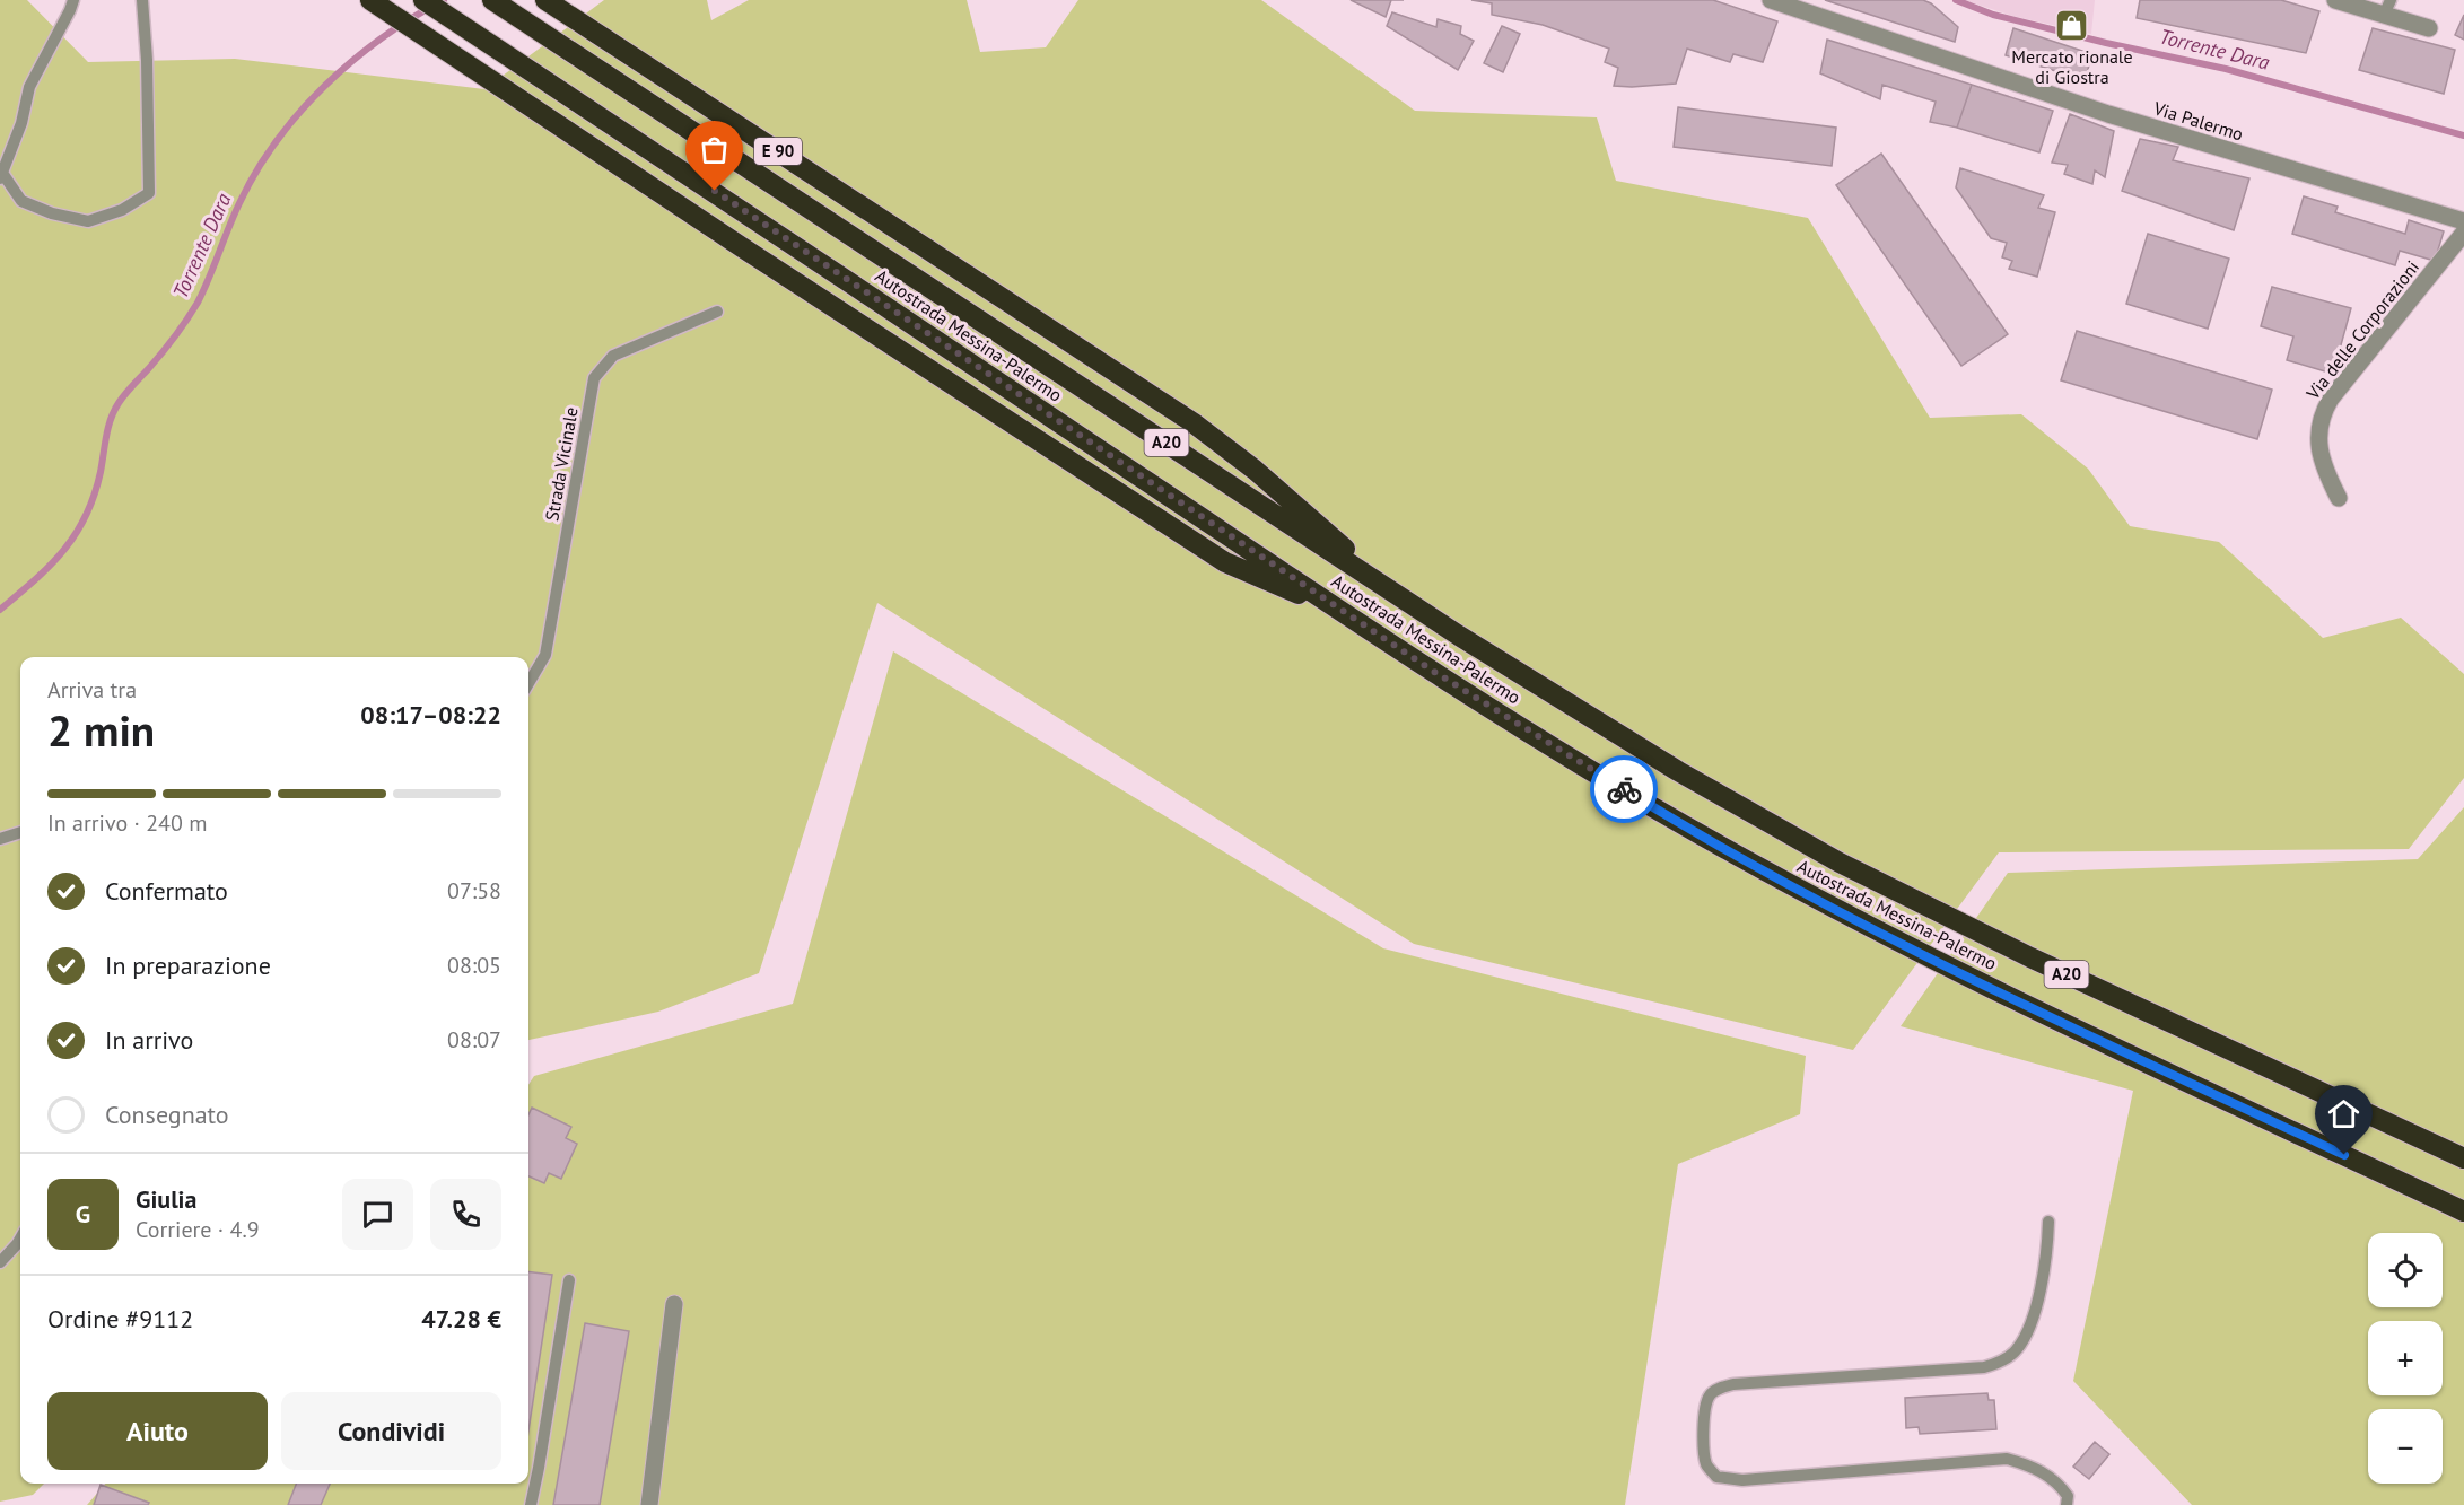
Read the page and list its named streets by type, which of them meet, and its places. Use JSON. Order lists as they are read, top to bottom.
{
  "streets": {
    "highway": ["E 90", "Autostrada Messina-Palermo", "A20"],
    "street": ["Via Palermo", "Via delle Corporazioni"],
    "lane": ["Strada Vicinale"]
  },
  "crossings": [
    ["E 90", "Autostrada Messina-Palermo"]
  ],
  "water": ["Torrente Dara"],
  "places": {
    "shop": ["Mercato rionale di Giostra"]
  },
  "page": {
    "heading": ["2 min", "Arriva tra", "08:17–08:22"],
    "panel": [
      "Giulia",
      "Corriere · 4.9",
      "Ordine #9112",
      "47.28 €"
    ],
    "bar": "In arrivo · 240 m",
    "list": [
      ["Confermato", "07:58"],
      ["In preparazione", "08:05"],
      ["In arrivo", "08:07"],
      "Consegnato"
    ],
    "round": "G",
    "map_buttons": ["+", "−"],
    "buttons": ["Aiuto", "Condividi"]
  }
}
